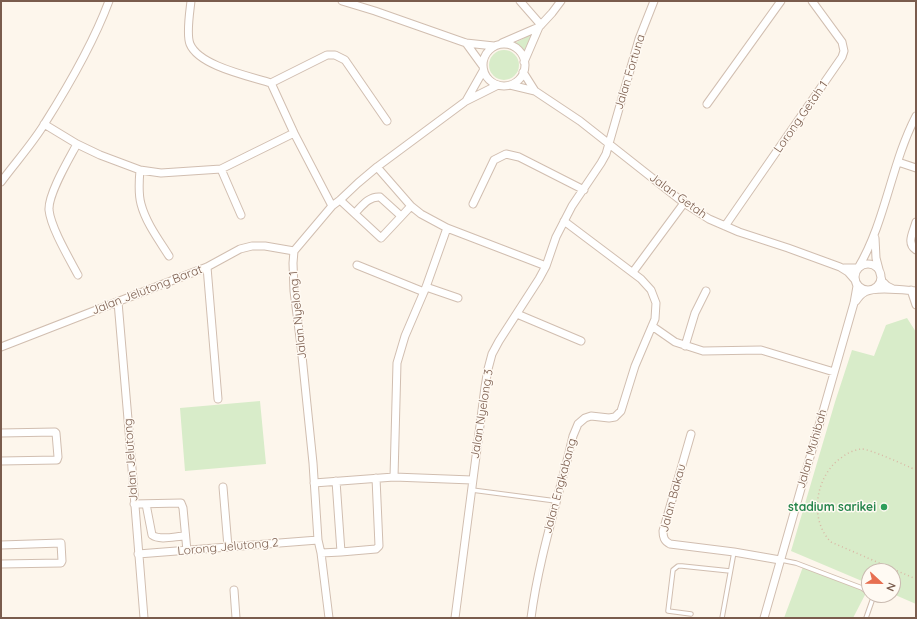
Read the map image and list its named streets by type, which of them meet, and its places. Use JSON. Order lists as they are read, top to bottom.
{
  "streets": {
    "street": [
      "Jalan Fortuna",
      "Lorong Getah 1",
      "Jalan Getah",
      "Jalan Jelutong Barat",
      "Jalan Nyelong 1",
      "Jalan Nyelong 3",
      "Jalan Muhibah",
      "Jalan Jelutong",
      "Jalan Engkabang",
      "Jalan Bakau",
      "Lorong Jelutong 2"
    ]
  },
  "crossings": [
    ["Jalan Fortuna", "Jalan Getah"],
    ["Jalan Fortuna", "Jalan Nyelong 3"],
    ["Lorong Getah 1", "Jalan Getah"],
    ["Jalan Getah", "Jalan Nyelong 3"],
    ["Jalan Getah", "Jalan Muhibah"],
    ["Jalan Jelutong Barat", "Jalan Nyelong 1"],
    ["Jalan Jelutong Barat", "Jalan Jelutong"],
    ["Jalan Nyelong 1", "Lorong Jelutong 2"],
    ["Jalan Nyelong 3", "Jalan Engkabang"],
    ["Jalan Muhibah", "Jalan Bakau"],
    ["Jalan Jelutong", "Lorong Jelutong 2"]
  ],
  "places": ["stadium sarikei"],
  "north": "right"
}
